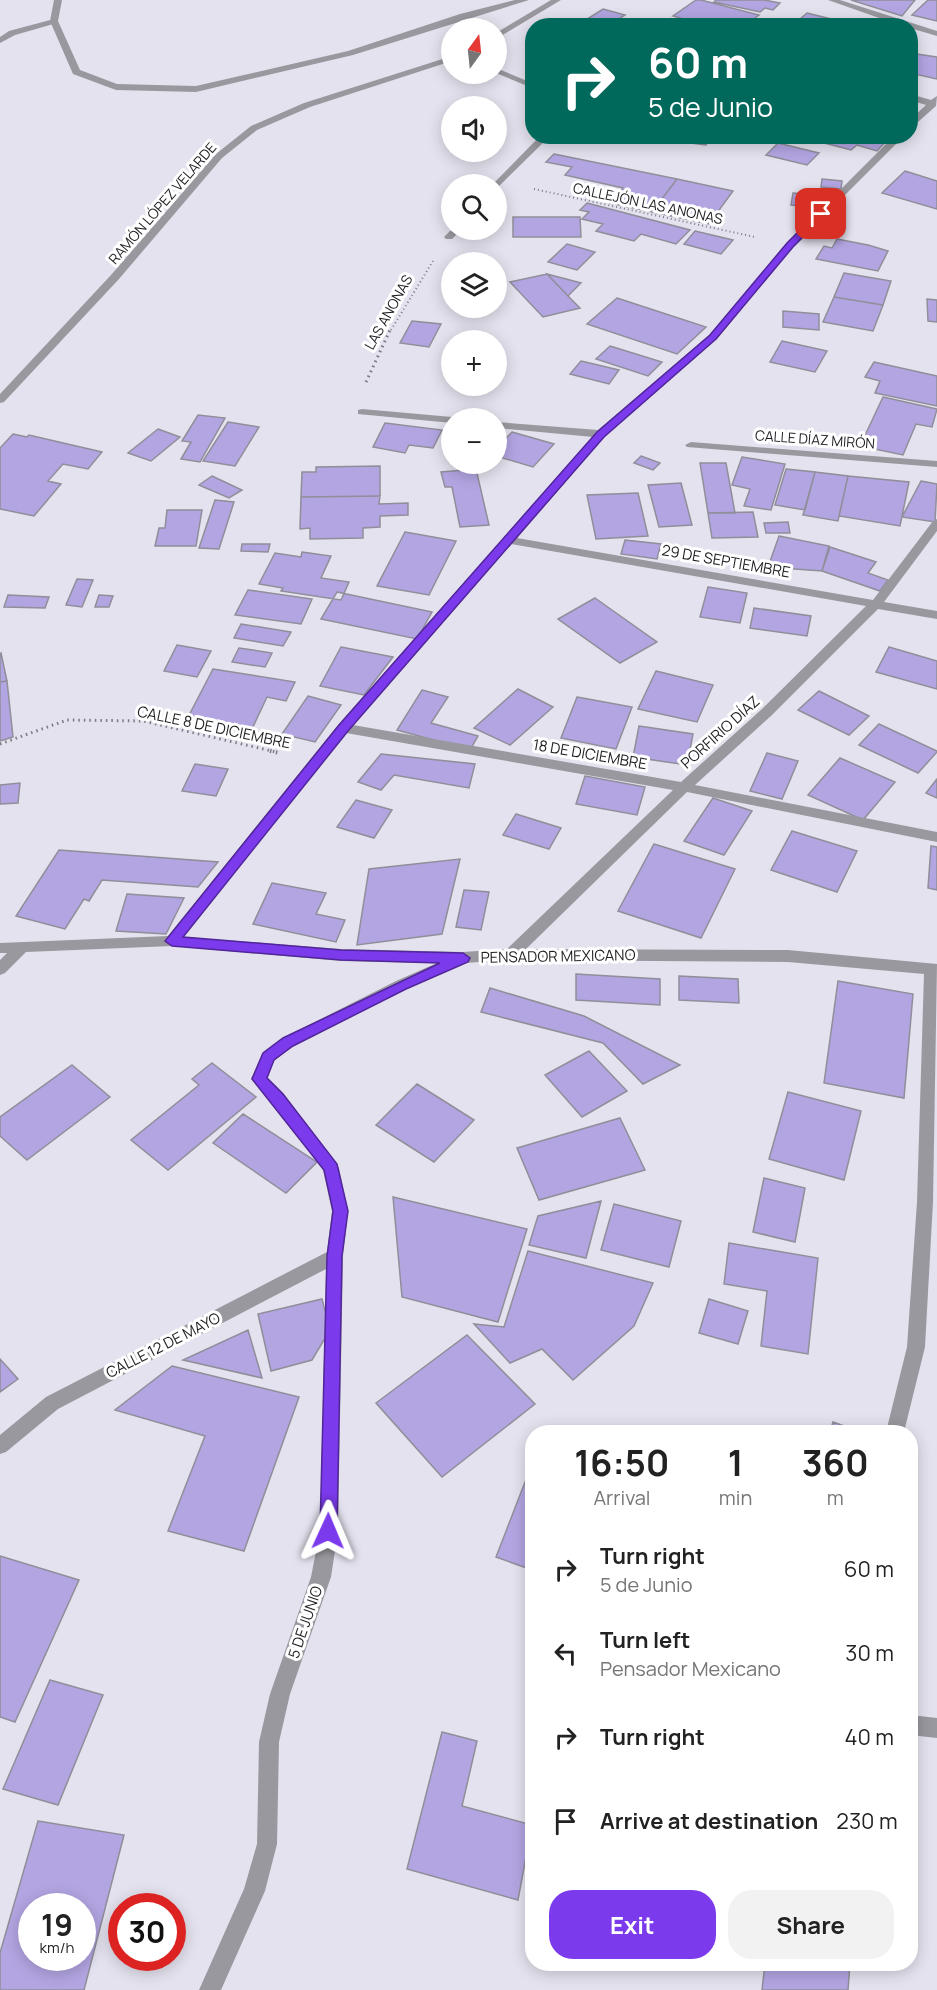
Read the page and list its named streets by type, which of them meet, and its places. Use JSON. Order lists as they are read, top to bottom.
{
  "streets": {
    "street": [
      "RAMÓN LÓPEZ VELARDE",
      "CALLE DÍAZ MIRÓN",
      "29 DE SEPTIEMBRE",
      "PORFIRIO DÍAZ",
      "18 DE DICIEMBRE",
      "PENSADOR MEXICANO",
      "CALLE 12 DE MAYO",
      "5 DE JUNIO"
    ],
    "path": ["CALLEJÓN LAS ANONAS", "LAS ANONAS", "CALLE 8 DE DICIEMBRE"]
  },
  "crossings": [
    ["29 DE SEPTIEMBRE", "PORFIRIO DÍAZ"],
    ["PORFIRIO DÍAZ", "18 DE DICIEMBRE"],
    ["PORFIRIO DÍAZ", "PENSADOR MEXICANO"],
    ["PENSADOR MEXICANO", "5 DE JUNIO"],
    ["CALLE 12 DE MAYO", "5 DE JUNIO"]
  ],
  "north": "top",
  "page": {
    "map_buttons": ["+", "−"],
    "turn": ["60 m", "5 de Junio"],
    "eta": [
      "16:50",
      "Arrival",
      "1",
      "min",
      "360",
      "m"
    ],
    "list": [
      {
        "name": "Turn right",
        "note": "5 de Junio",
        "value": "60 m"
      },
      {
        "name": "Turn left",
        "note": "Pensador Mexicano",
        "value": "30 m"
      },
      {
        "name": "Turn right",
        "value": "40 m"
      },
      {
        "name": "Arrive at destination",
        "value": "230 m"
      }
    ],
    "buttons": ["Exit", "Share"],
    "speed": "19 km/h",
    "limit": "30"
  }
}
